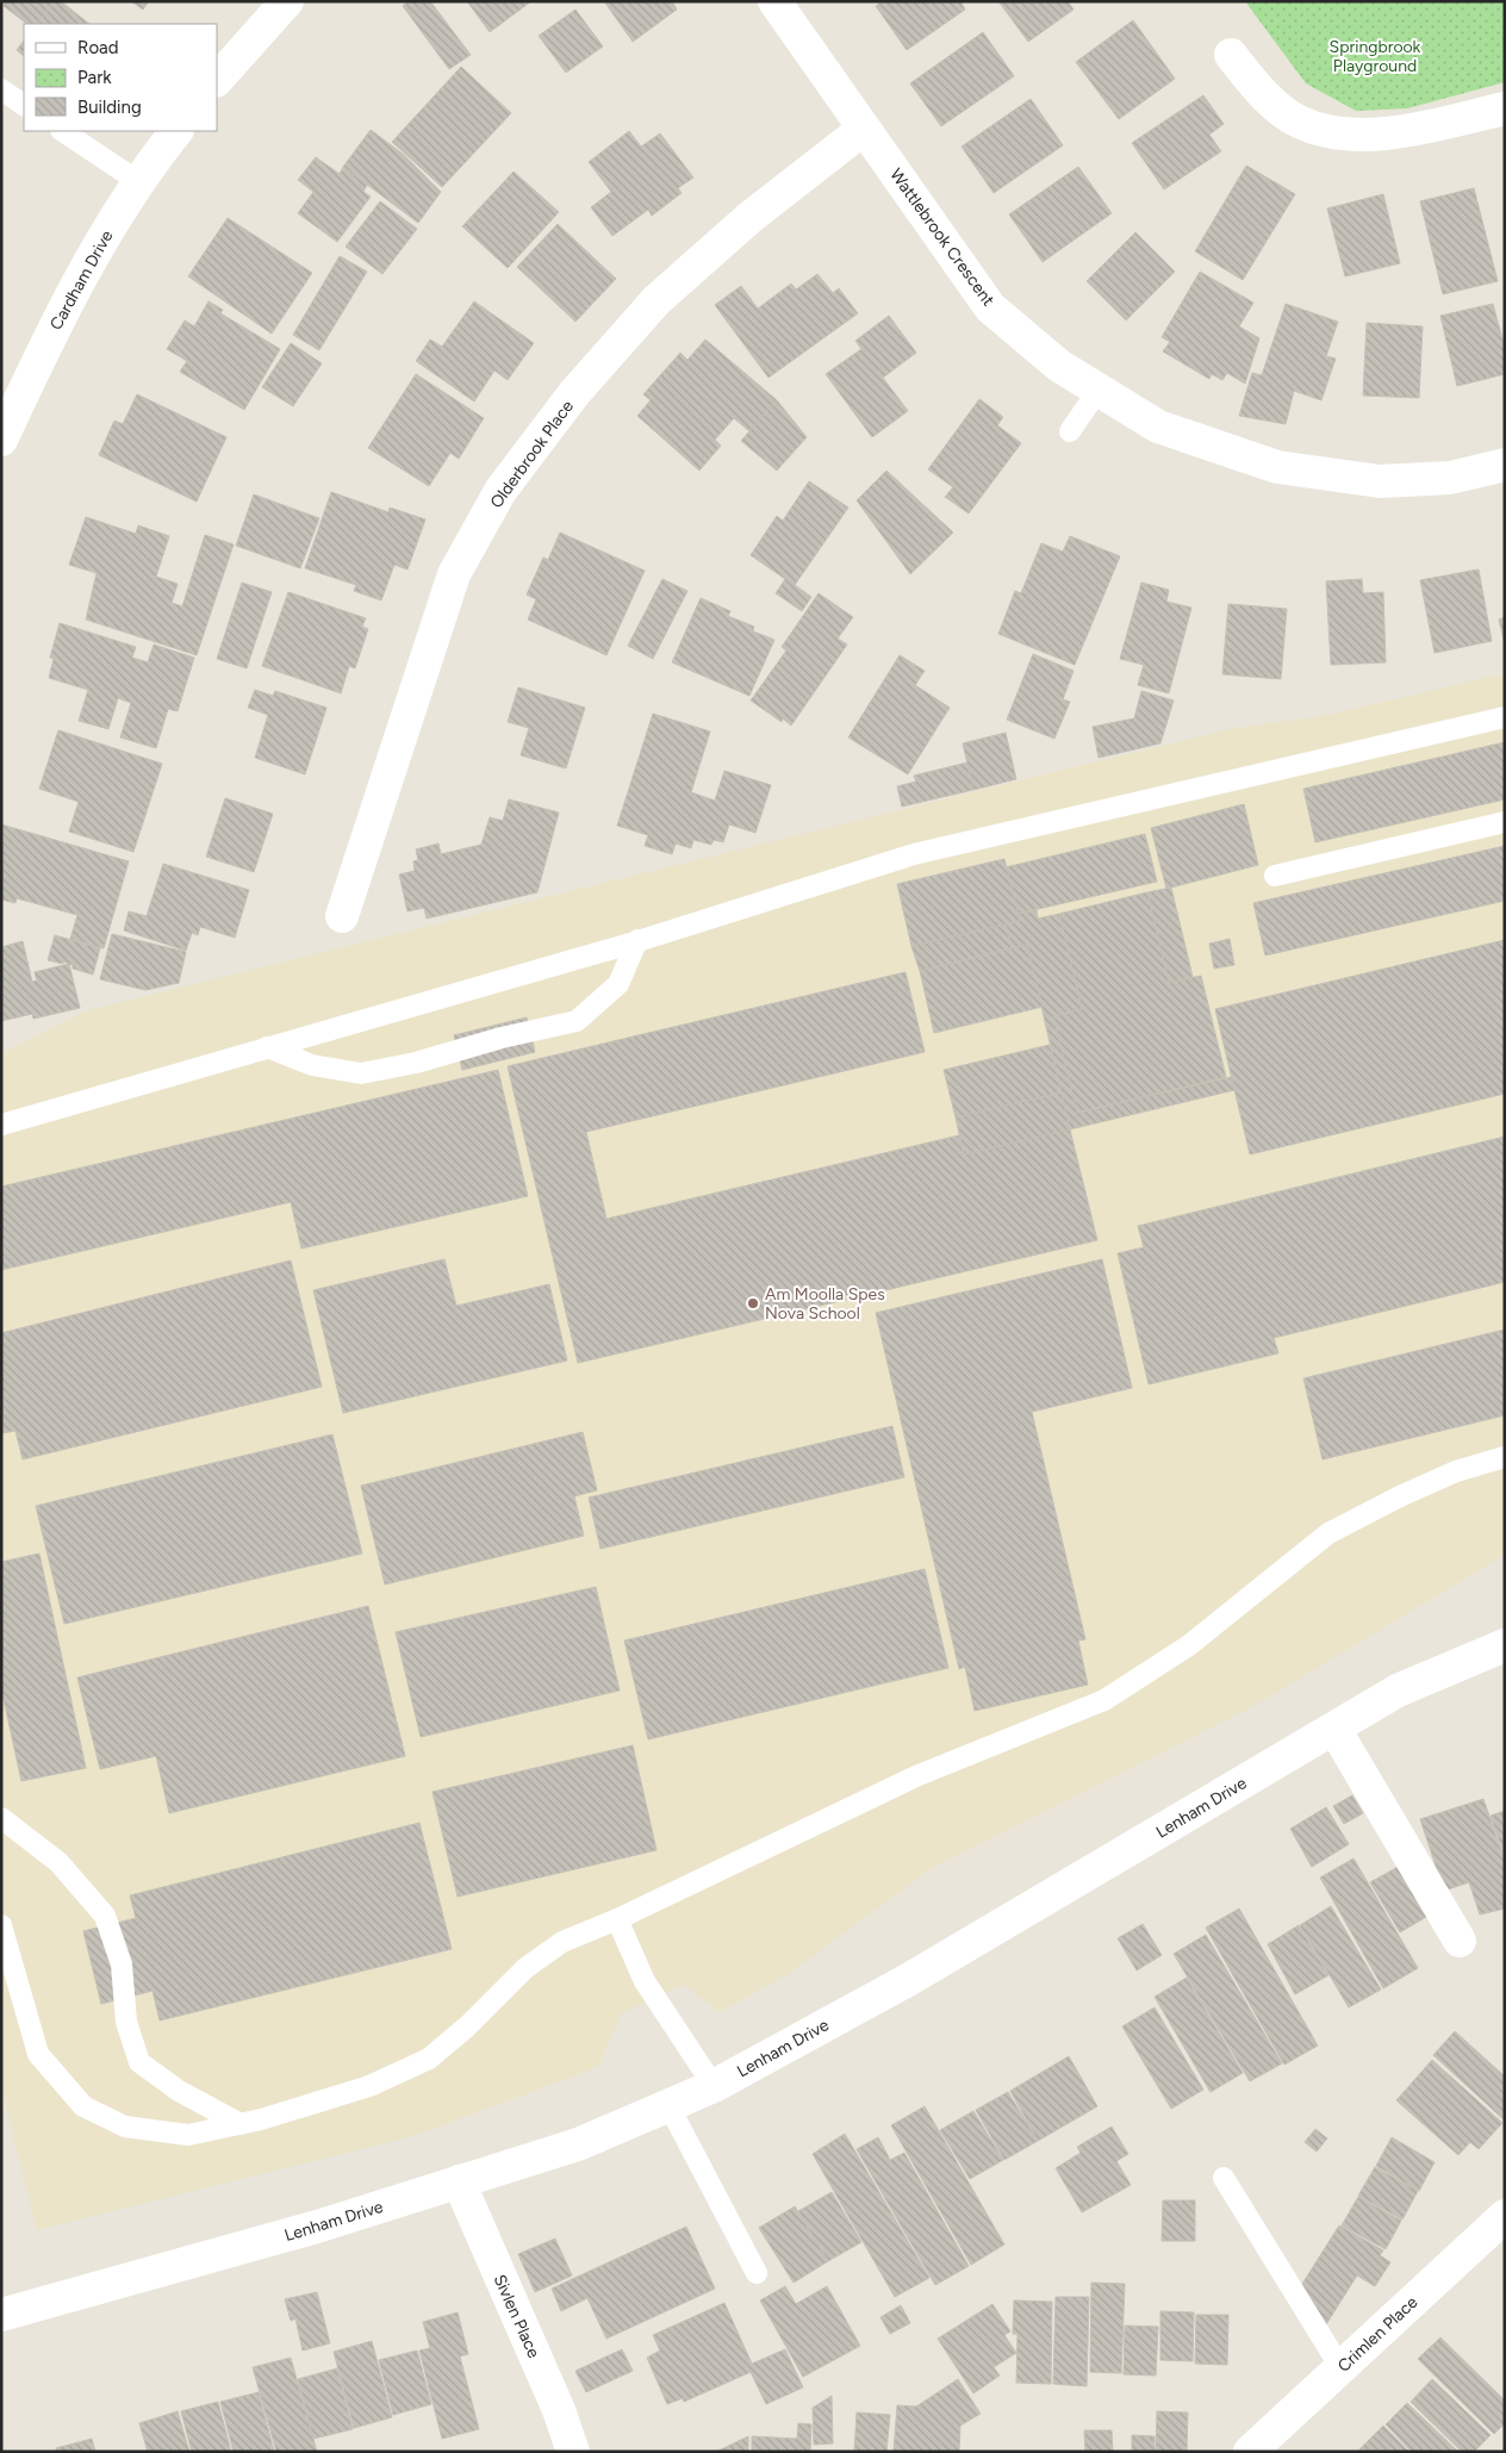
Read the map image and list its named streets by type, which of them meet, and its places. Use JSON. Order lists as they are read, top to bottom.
{
  "streets": {
    "street": [
      "Wattlebrook Crescent",
      "Cardham Drive",
      "Olderbrook Place",
      "Lenham Drive",
      "Sivlen Place",
      "Crimlen Place"
    ]
  },
  "crossings": [
    ["Wattlebrook Crescent", "Olderbrook Place"],
    ["Lenham Drive", "Sivlen Place"]
  ],
  "parks": ["Springbrook Playground"],
  "places": ["Am Moolla Spes Nova School"],
  "legend": ["Road", "Park", "Building"]
}
